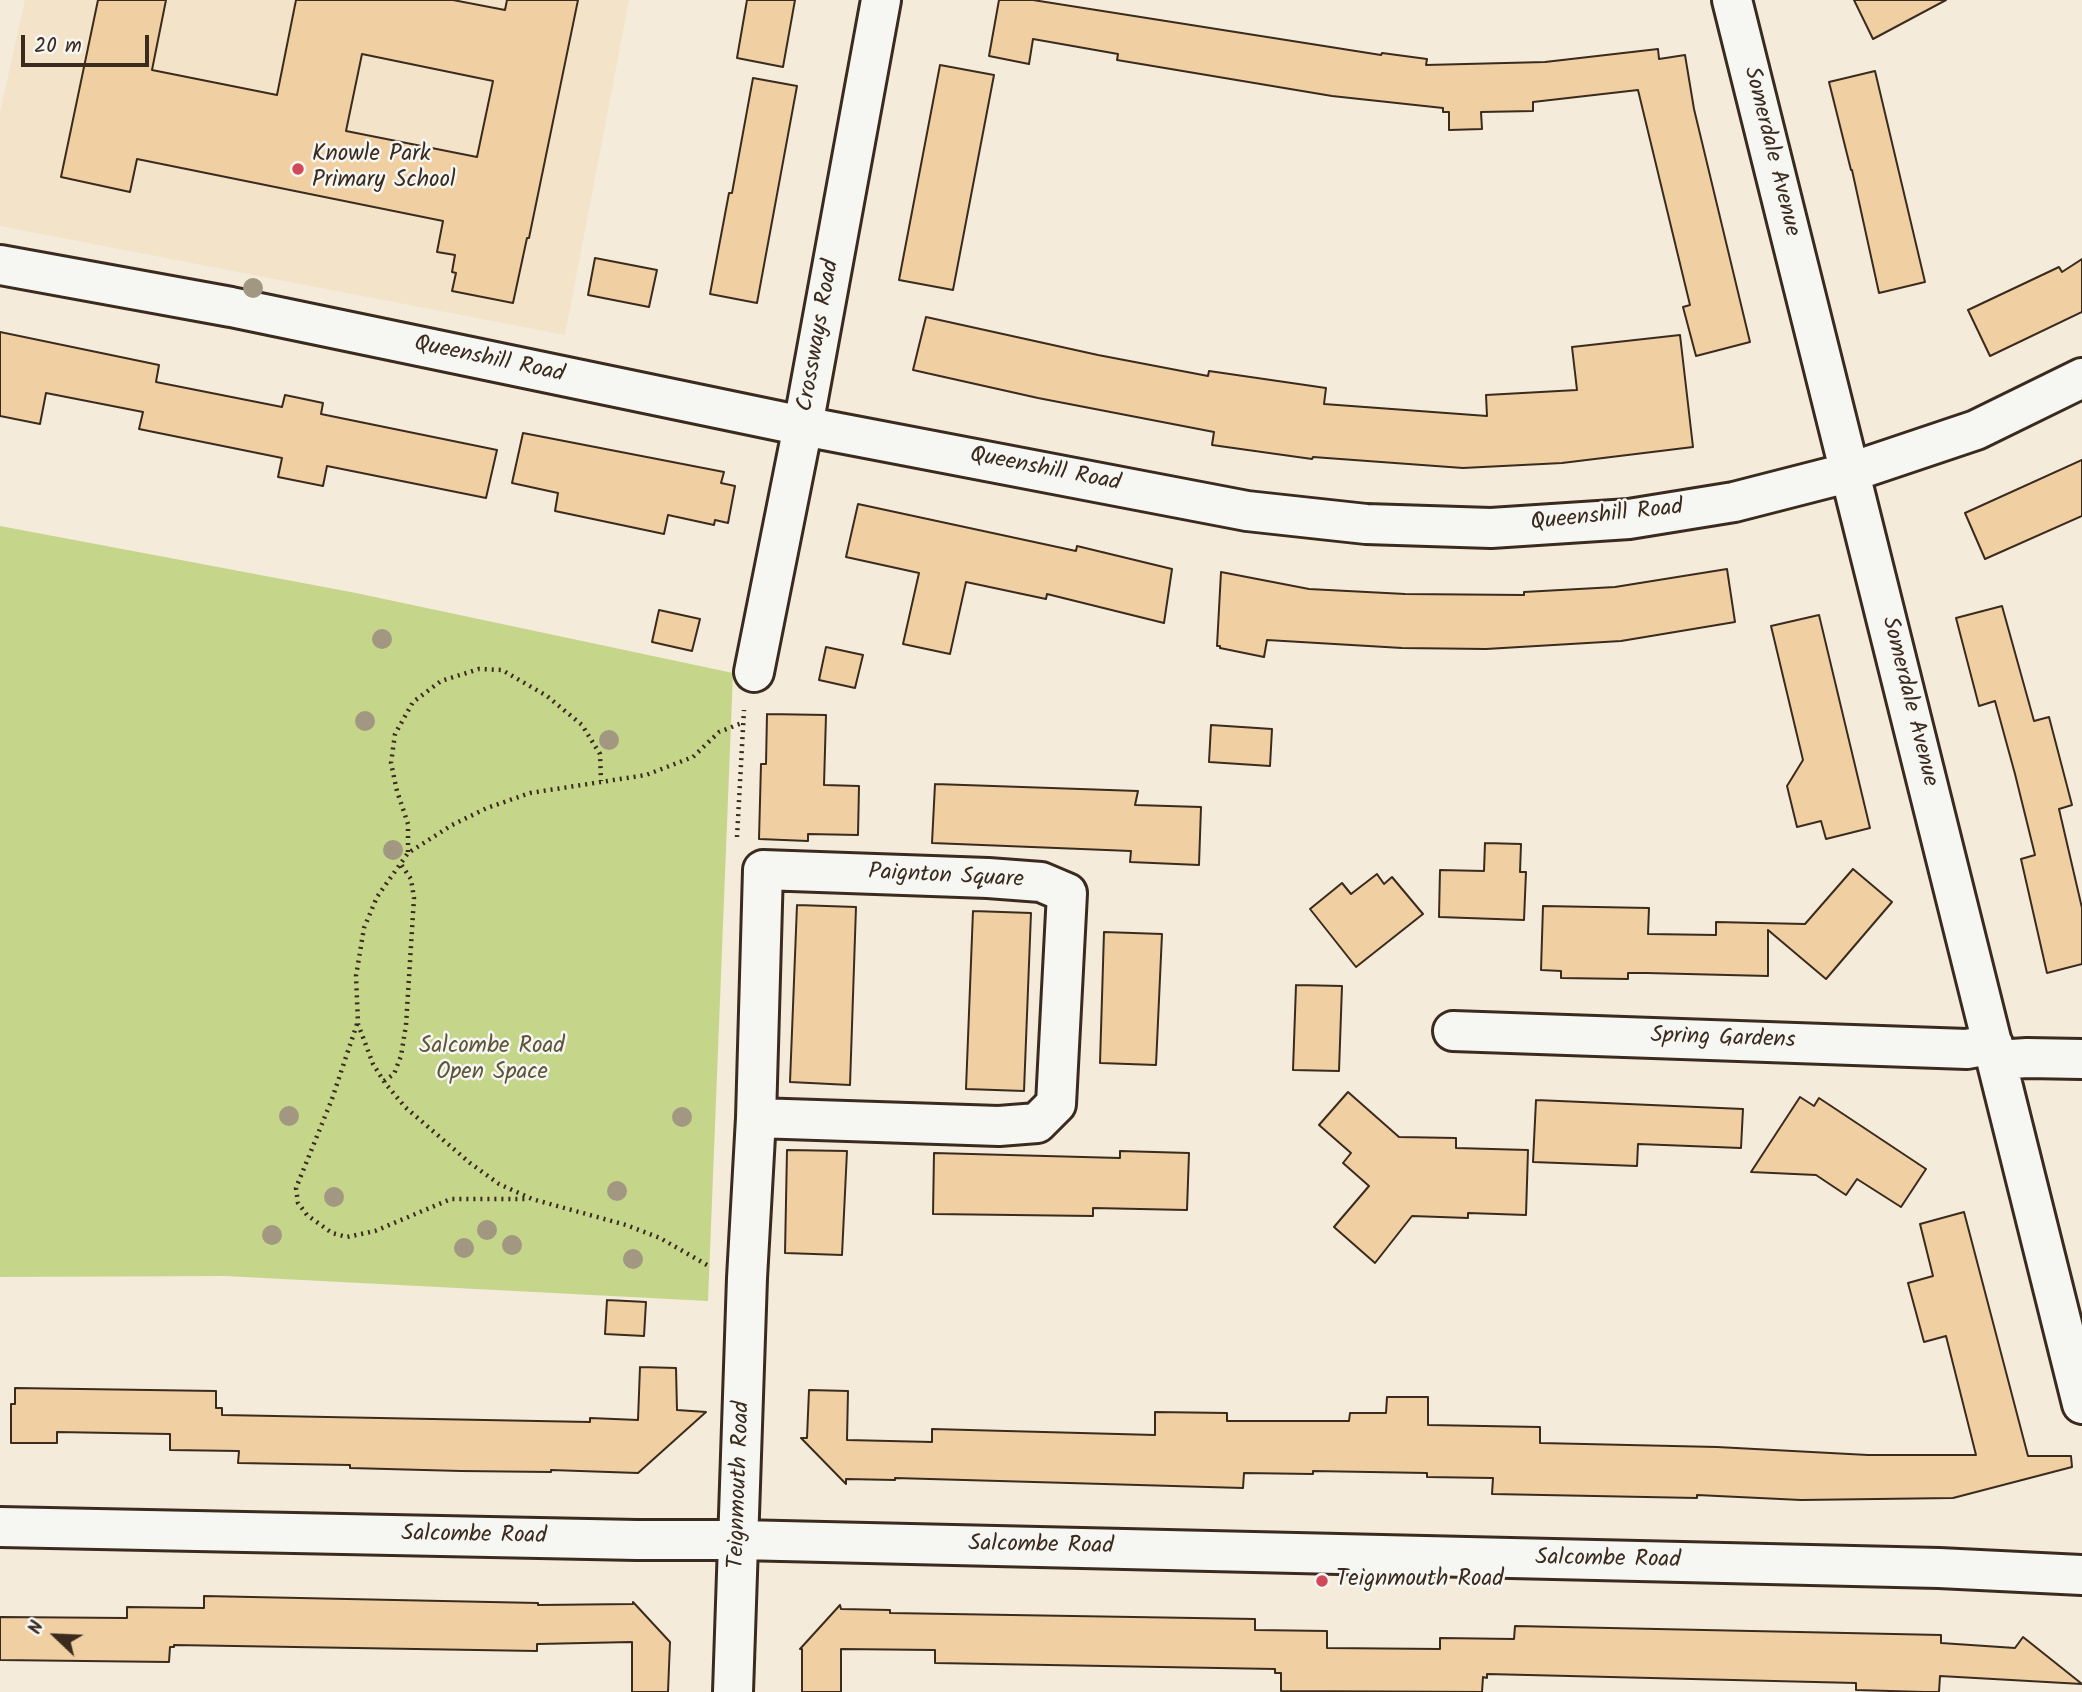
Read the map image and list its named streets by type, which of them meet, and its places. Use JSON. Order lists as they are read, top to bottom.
{
  "streets": {
    "street": [
      "Somerdale Avenue",
      "Crossways Road",
      "Queenshill Road",
      "Paignton Square",
      "Spring Gardens",
      "Teignmouth Road",
      "Salcombe Road"
    ]
  },
  "crossings": [
    ["Somerdale Avenue", "Queenshill Road"],
    ["Somerdale Avenue", "Spring Gardens"],
    ["Crossways Road", "Queenshill Road"],
    ["Teignmouth Road", "Salcombe Road"]
  ],
  "parks": ["Salcombe Road Open Space"],
  "places": ["Knowle Park Primary School", "Teignmouth Road"],
  "scale_bar": "20 m",
  "north": "top left"
}
